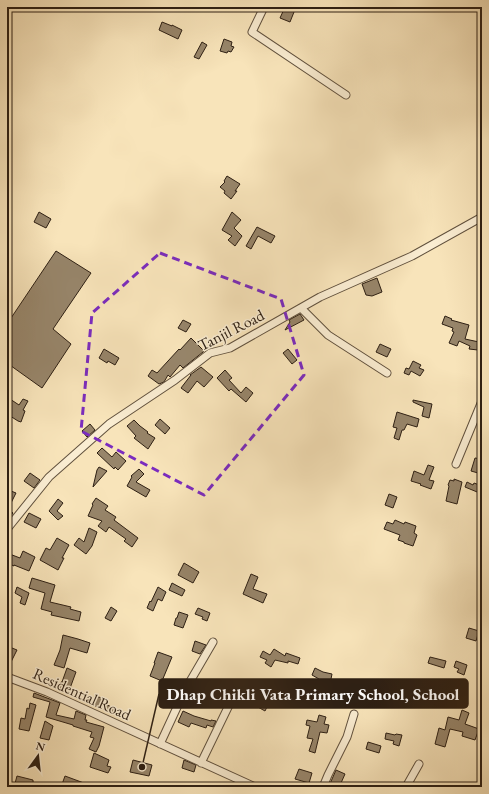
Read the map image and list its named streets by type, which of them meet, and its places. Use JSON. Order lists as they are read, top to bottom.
{
  "streets": {
    "street": ["Tanjil Road", "Residential Road"]
  },
  "places": ["Dhap Chikli Vata Primary School, School"],
  "north": "top"
}
